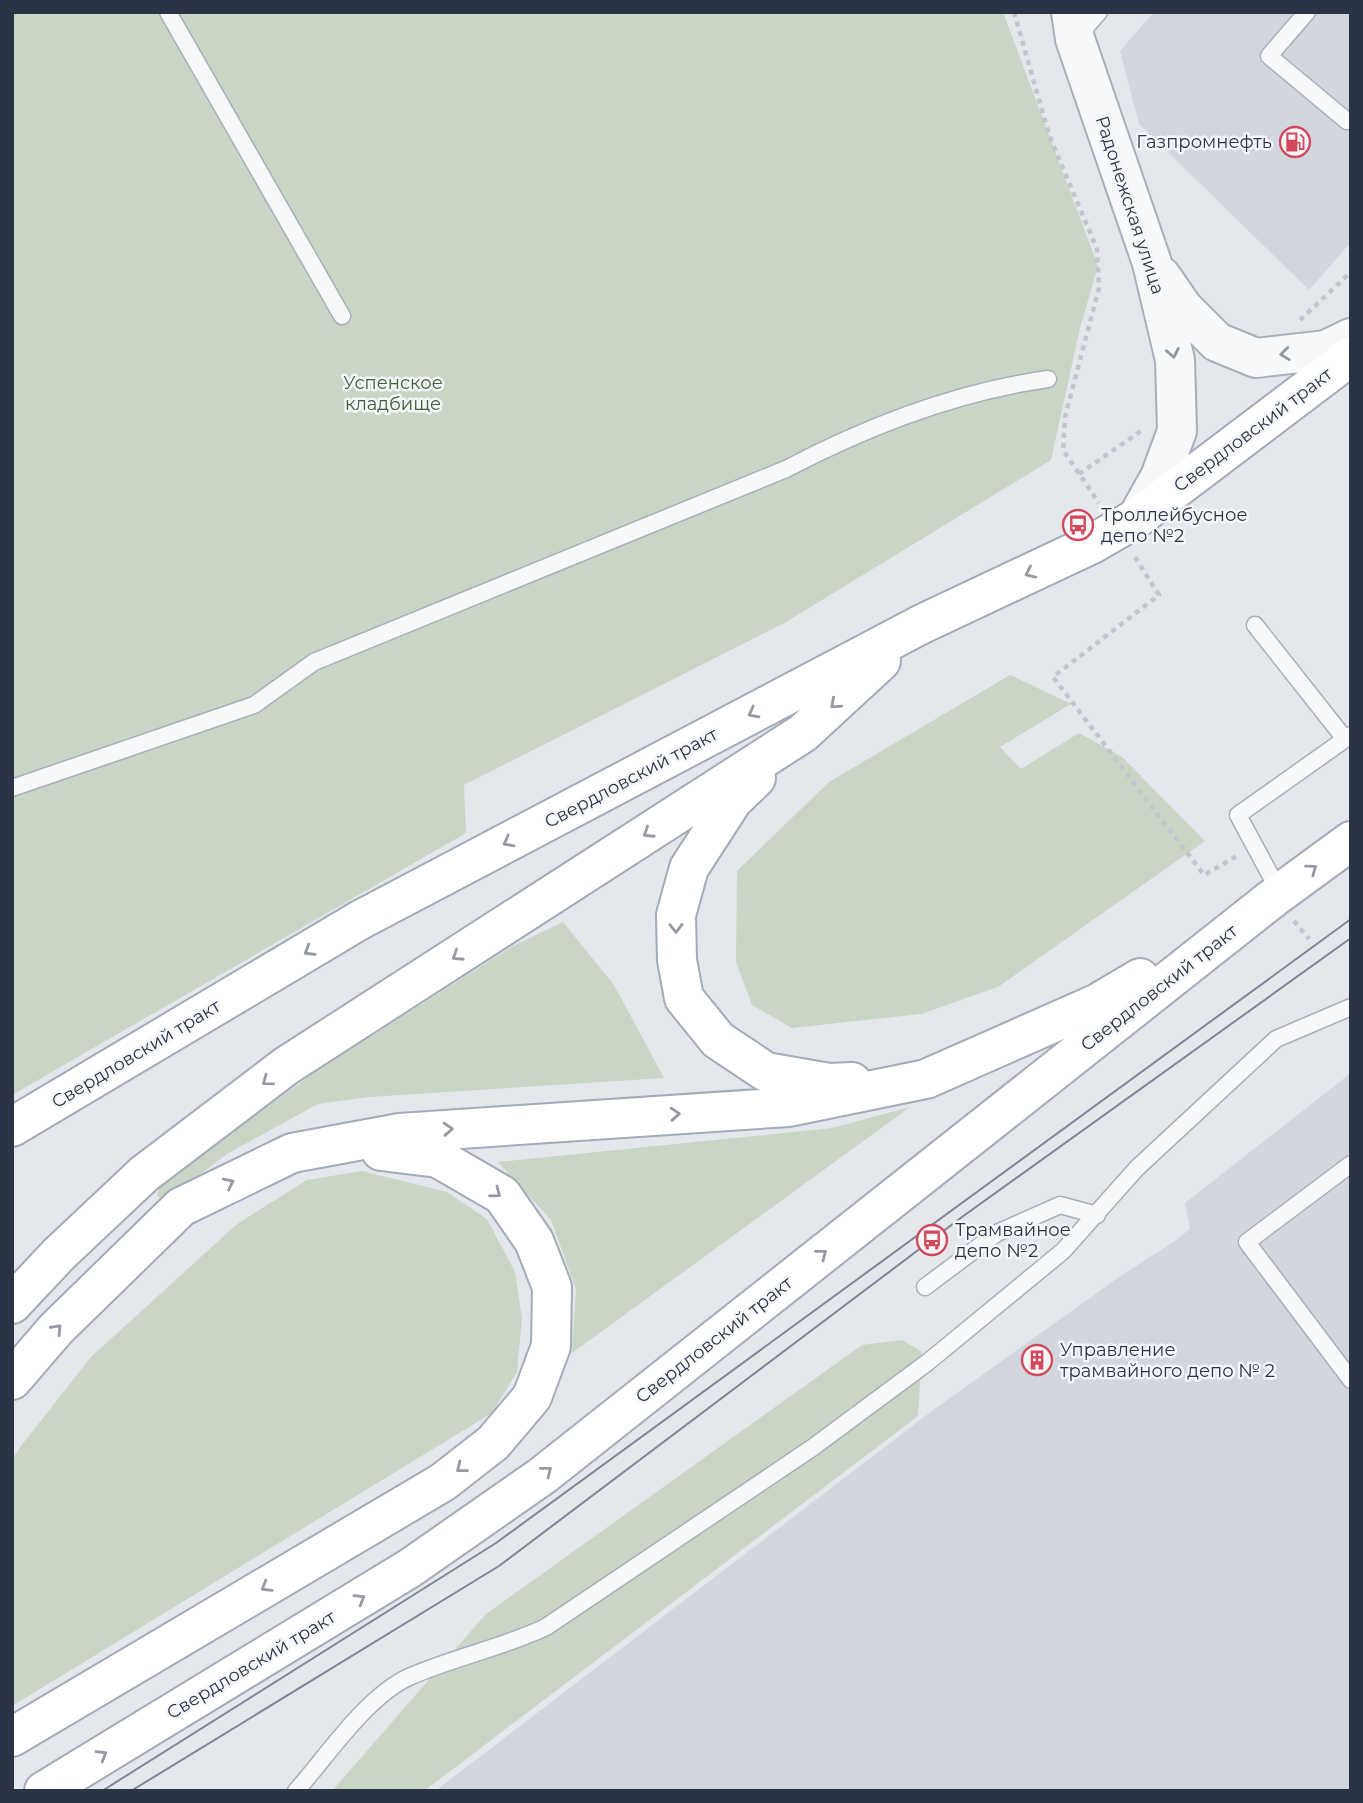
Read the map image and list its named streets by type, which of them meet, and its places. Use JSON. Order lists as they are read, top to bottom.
{
  "streets": {
    "main road": ["Свердловский тракт"],
    "street": ["Радонежская улица"]
  },
  "crossings": [
    ["Радонежская улица", "Свердловский тракт"]
  ],
  "one_way": ["Радонежская улица"],
  "parks": ["Успенское кладбище"],
  "places": {
    "fuel station": ["Газпромнефть"],
    "bus stop": ["Троллейбусное депо №2", "Трамвайное депо №2"],
    "building": ["Управление трамвайного депо № 2"]
  }
}
